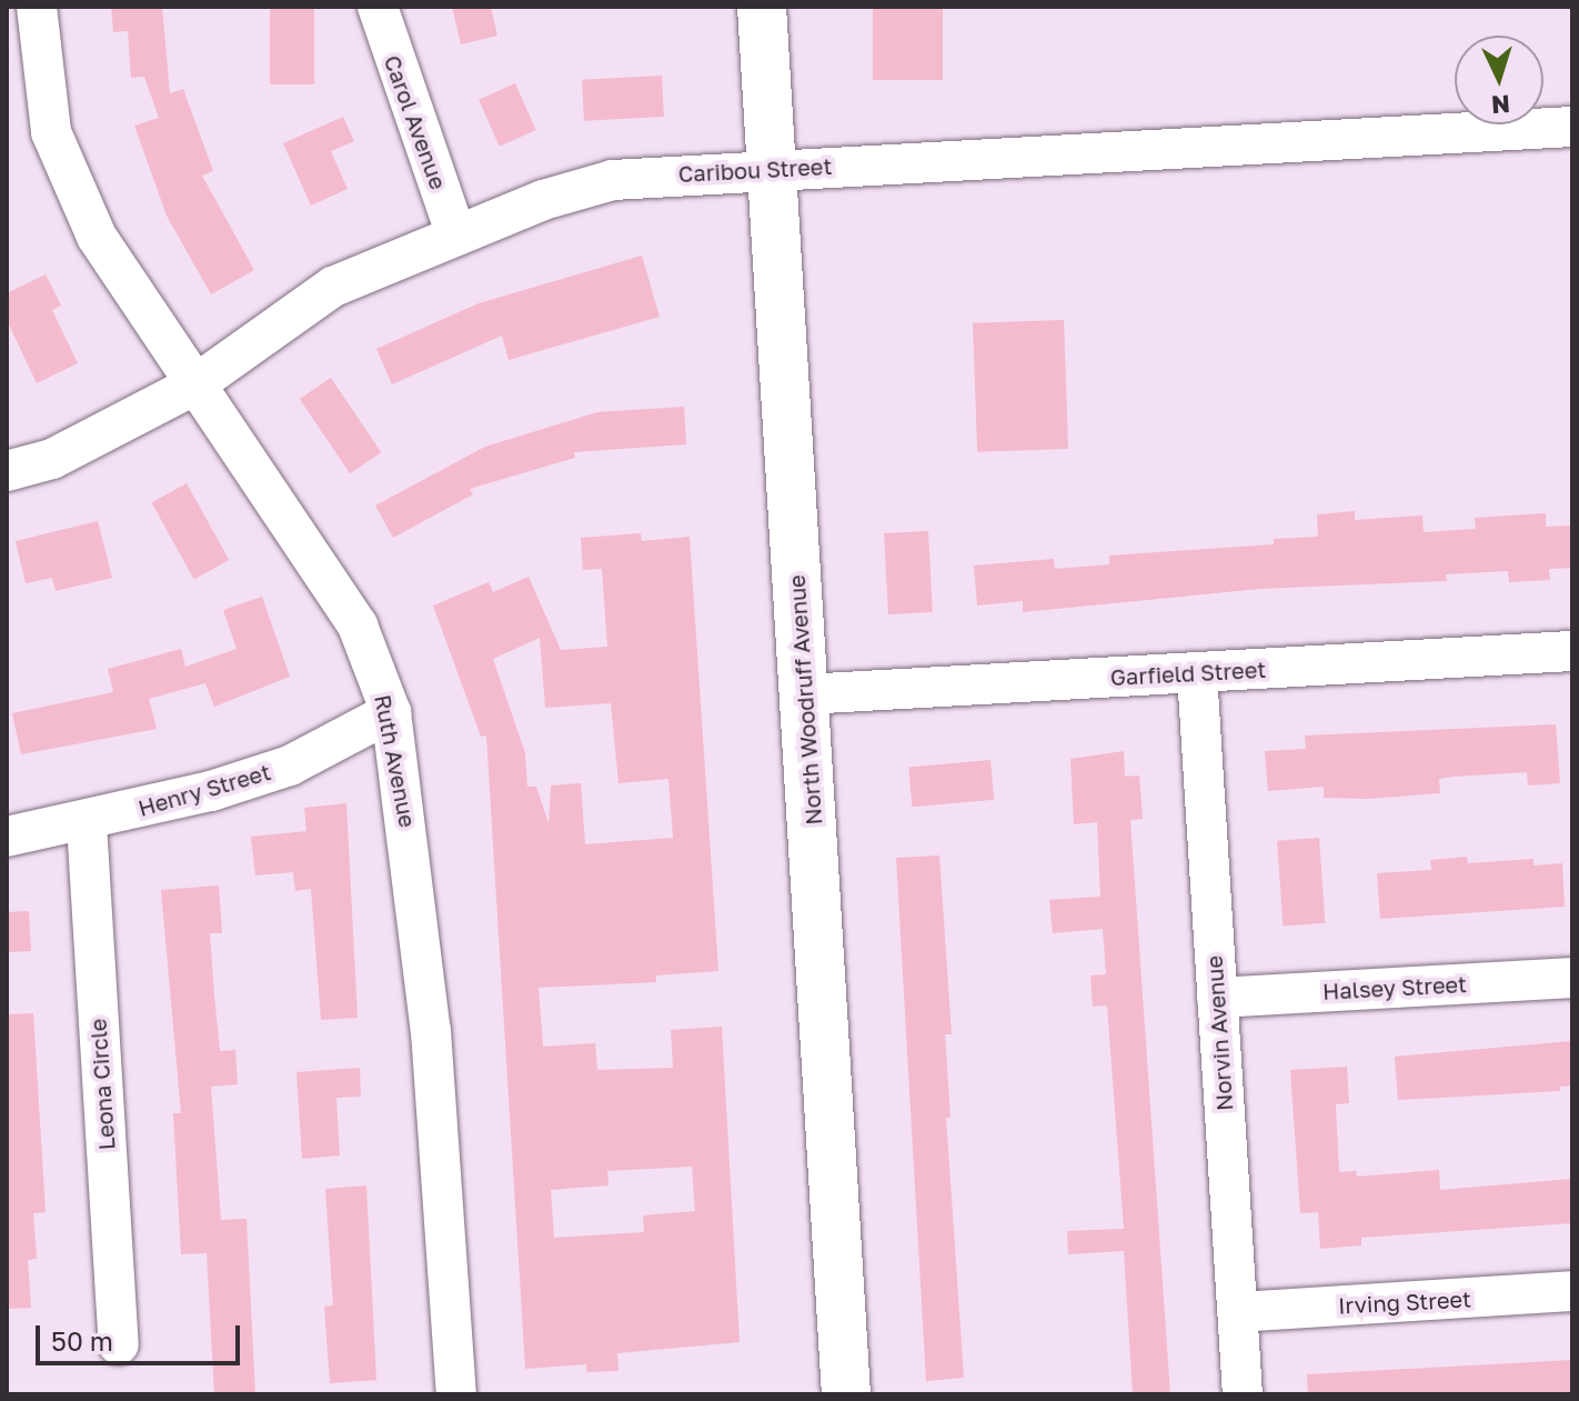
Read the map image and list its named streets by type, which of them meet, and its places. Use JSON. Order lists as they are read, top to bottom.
{
  "streets": {
    "main road": ["North Woodruff Avenue"],
    "street": [
      "Carol Avenue",
      "Caribou Street",
      "Garfield Street",
      "Ruth Avenue",
      "Henry Street",
      "Halsey Street",
      "Norvin Avenue",
      "Leona Circle",
      "Irving Street"
    ]
  },
  "crossings": [
    ["Carol Avenue", "Caribou Street"],
    ["Caribou Street", "North Woodruff Avenue"],
    ["Caribou Street", "Ruth Avenue"],
    ["Garfield Street", "North Woodruff Avenue"],
    ["Garfield Street", "Norvin Avenue"],
    ["Ruth Avenue", "Henry Street"],
    ["Henry Street", "Leona Circle"],
    ["Halsey Street", "Norvin Avenue"],
    ["Norvin Avenue", "Irving Street"]
  ],
  "scale_bar": "50 m",
  "north": "bottom"
}
